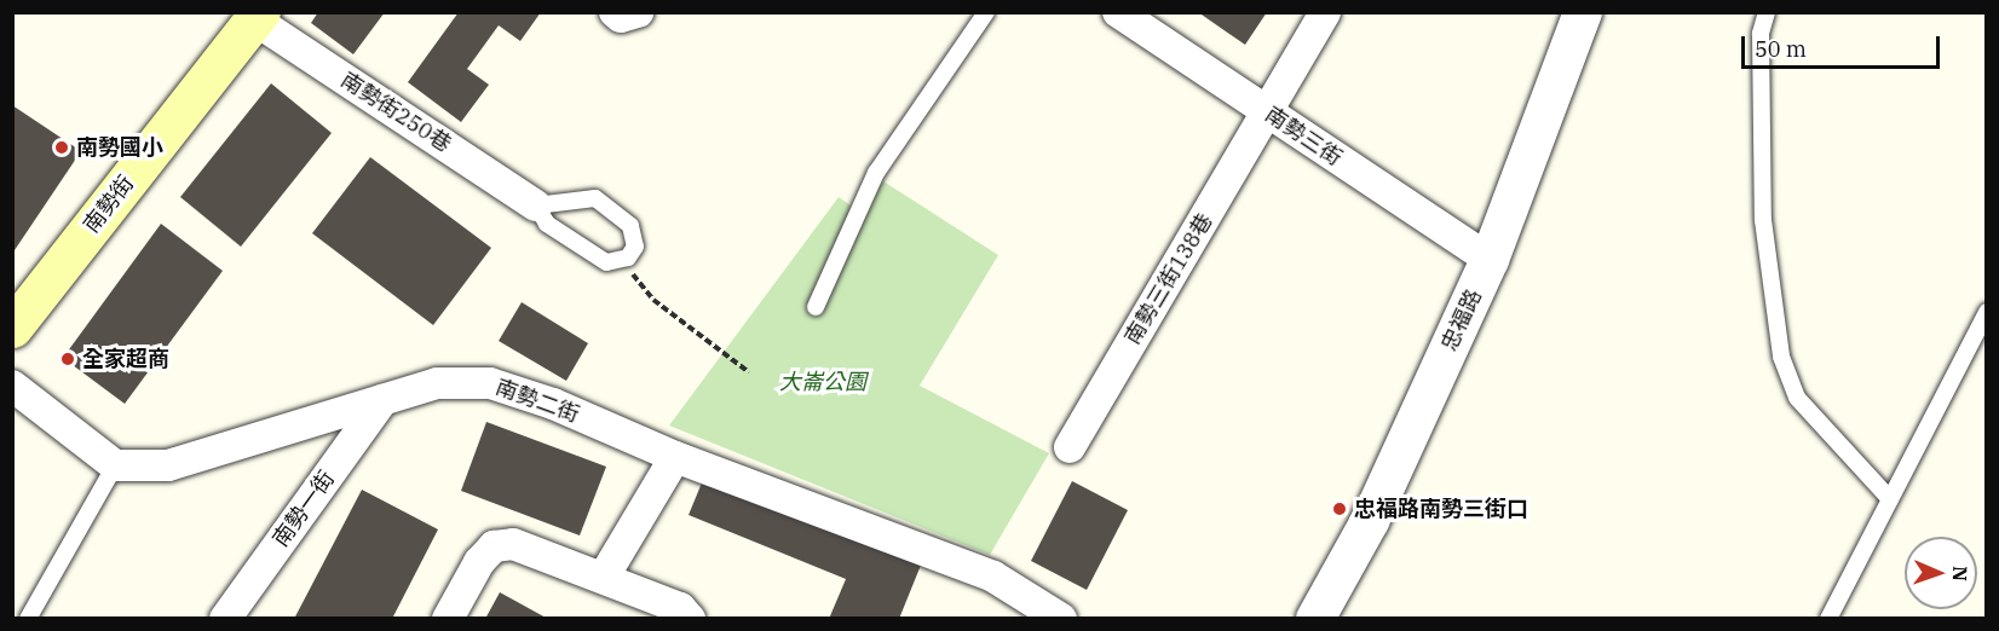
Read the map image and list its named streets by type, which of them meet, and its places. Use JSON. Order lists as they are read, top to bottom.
{
  "streets": {
    "main road": ["南勢街"],
    "street": [
      "南勢街250巷",
      "南勢三街",
      "南勢三街138巷",
      "忠福路",
      "南勢二街",
      "南勢一街"
    ]
  },
  "crossings": [
    ["南勢街250巷", "南勢街"],
    ["南勢三街", "南勢三街138巷"],
    ["南勢三街", "忠福路"],
    ["南勢二街", "南勢一街"]
  ],
  "parks": ["大崙公園"],
  "places": ["南勢國小", "全家超商", "忠福路南勢三街口"],
  "scale_bar": "50 m",
  "north": "right"
}
